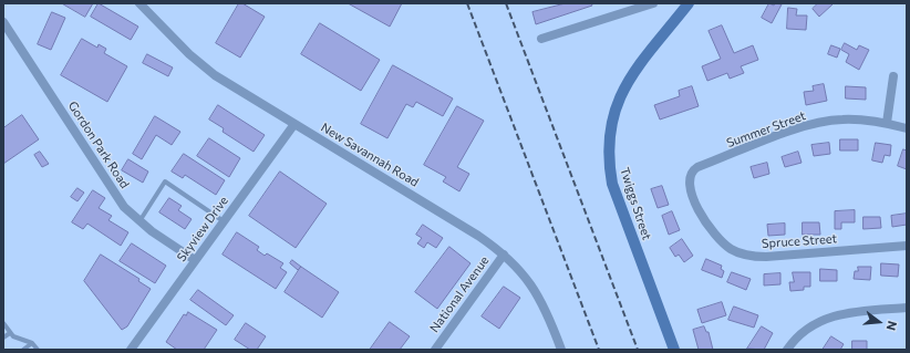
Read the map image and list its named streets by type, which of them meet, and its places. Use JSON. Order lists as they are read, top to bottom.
{
  "streets": {
    "main road": ["Twiggs Street"],
    "street": [
      "Summer Street",
      "Gordon Park Road",
      "New Savannah Road",
      "Skyview Drive",
      "Spruce Street",
      "National Avenue"
    ]
  },
  "crossings": [
    ["Summer Street", "Spruce Street"],
    ["Gordon Park Road", "Skyview Drive"],
    ["New Savannah Road", "Skyview Drive"],
    ["New Savannah Road", "National Avenue"]
  ],
  "north": "right"
}
